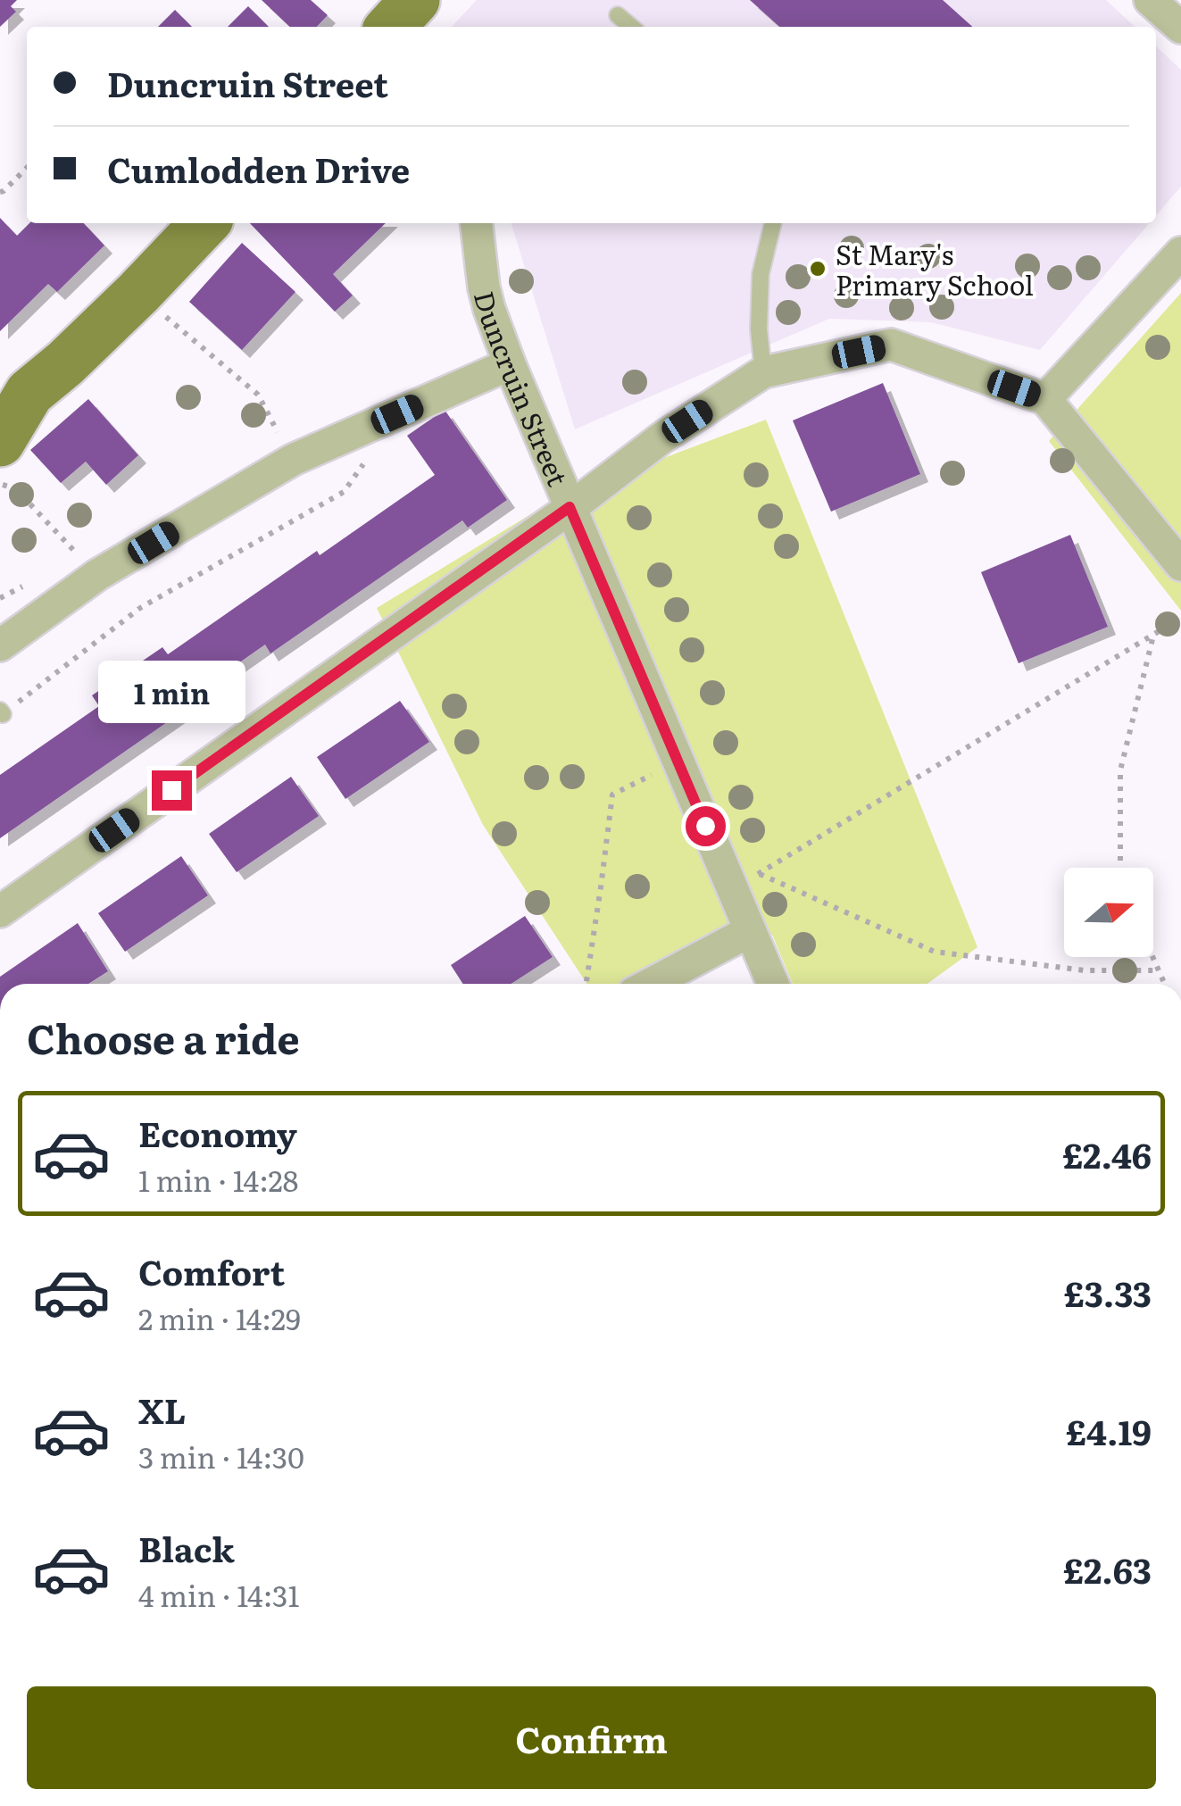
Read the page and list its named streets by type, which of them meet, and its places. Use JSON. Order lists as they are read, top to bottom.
{
  "streets": {
    "street": ["Duncruin Street"]
  },
  "places": ["St Mary's Primary School"],
  "north": "right",
  "page": {
    "banner": ["Duncruin Street", "Cumlodden Drive"],
    "bubble": "1 min",
    "heading": "Choose a ride",
    "list": [
      {
        "name": "Economy",
        "note": "1 min · 14:28",
        "value": "£2.46"
      },
      {
        "name": "Comfort",
        "note": "2 min · 14:29",
        "value": "£3.33"
      },
      {
        "name": "XL",
        "note": "3 min · 14:30",
        "value": "£4.19"
      },
      {
        "name": "Black",
        "note": "4 min · 14:31",
        "value": "£2.63"
      }
    ],
    "buttons": "Confirm"
  }
}
